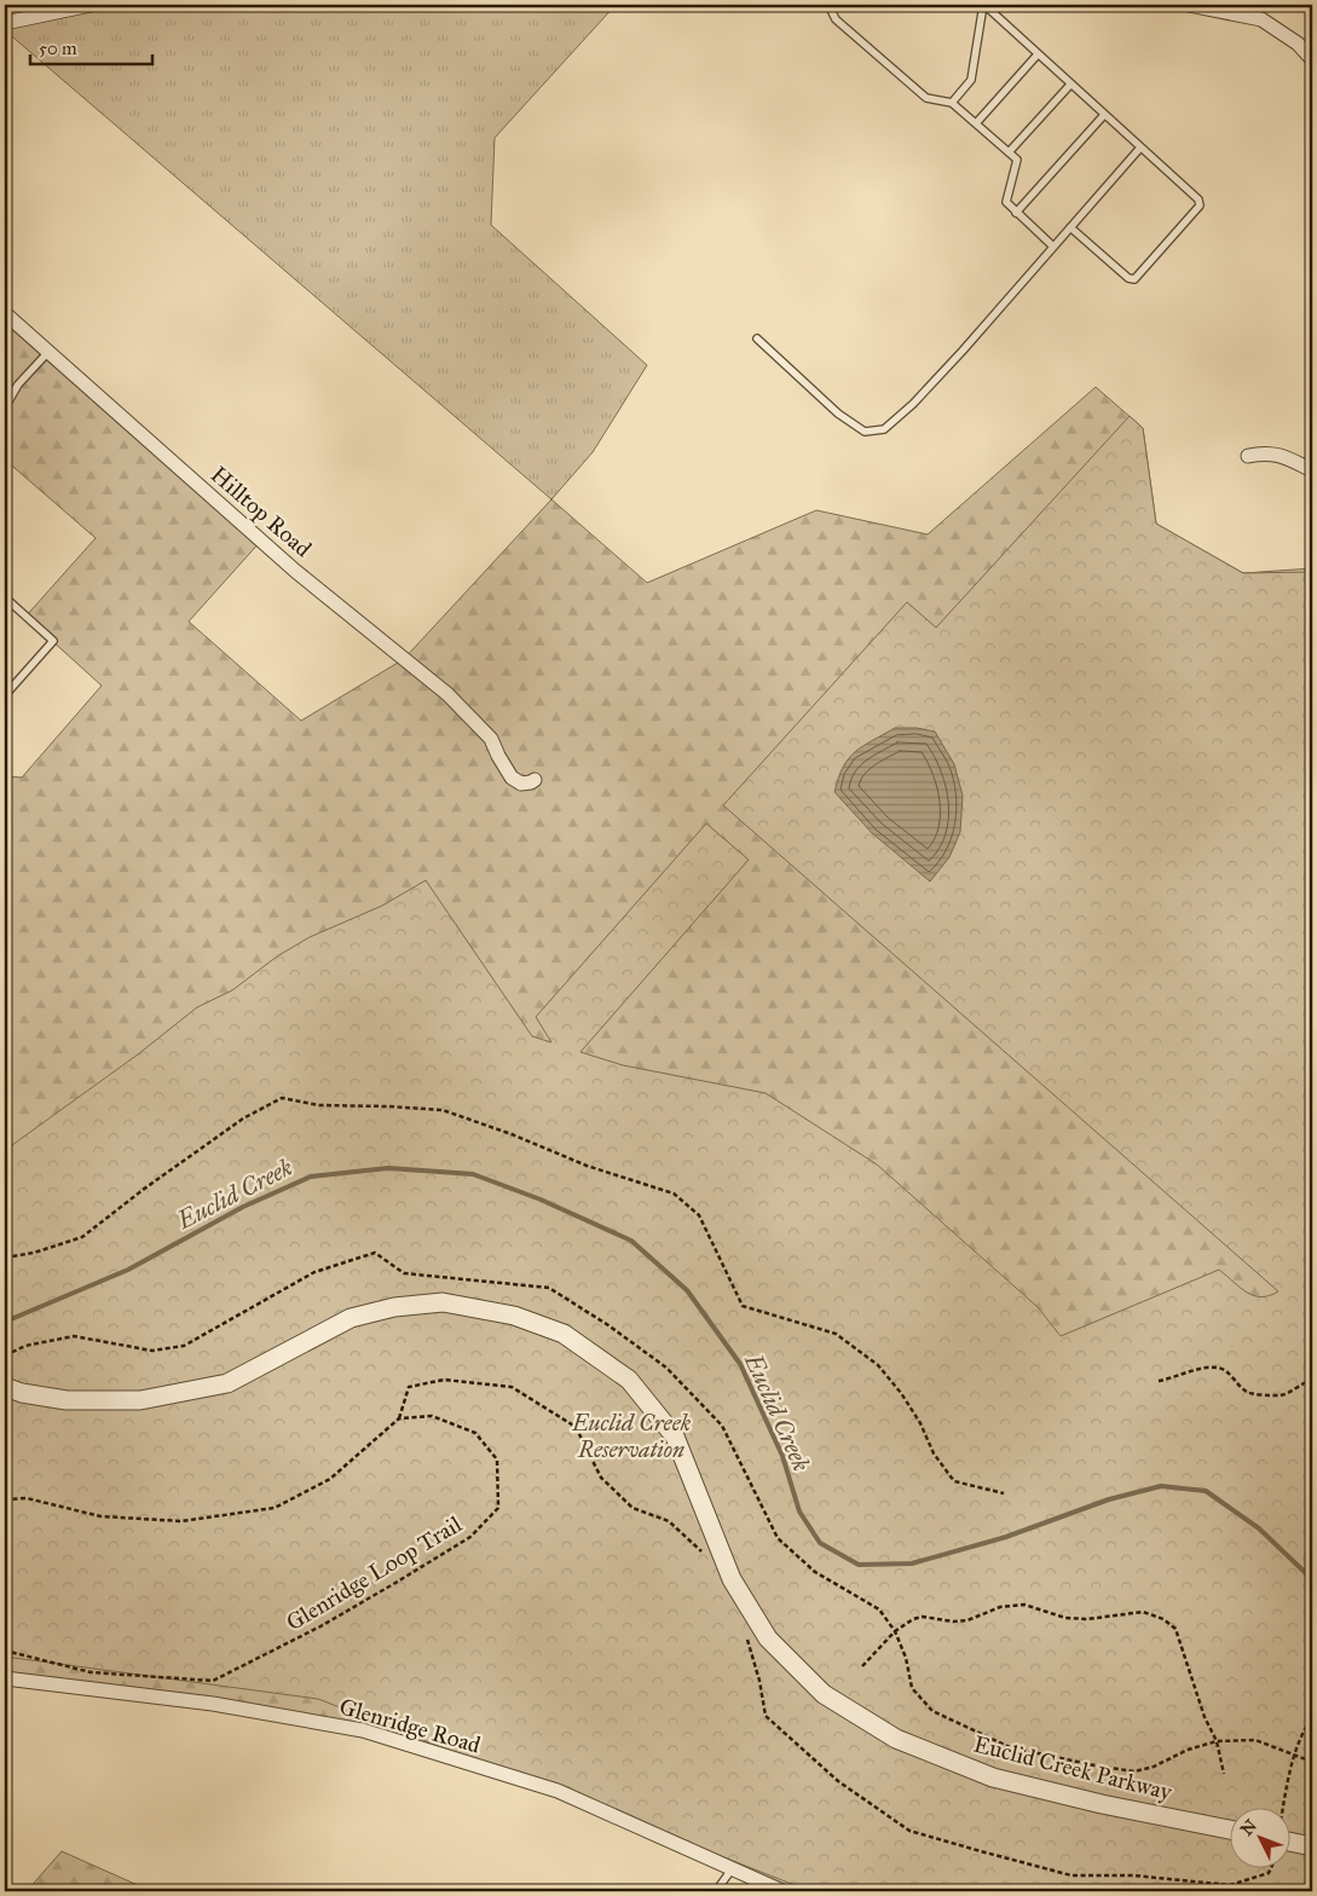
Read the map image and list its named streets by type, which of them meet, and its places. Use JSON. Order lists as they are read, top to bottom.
{
  "streets": {
    "street": ["Hilltop Road", "Glenridge Road", "Euclid Creek Parkway"],
    "path": ["Glenridge Loop Trail"]
  },
  "water": ["Euclid Creek"],
  "parks": ["Euclid Creek Reservation"],
  "scale_bar": "50 m",
  "north": "top left"
}
